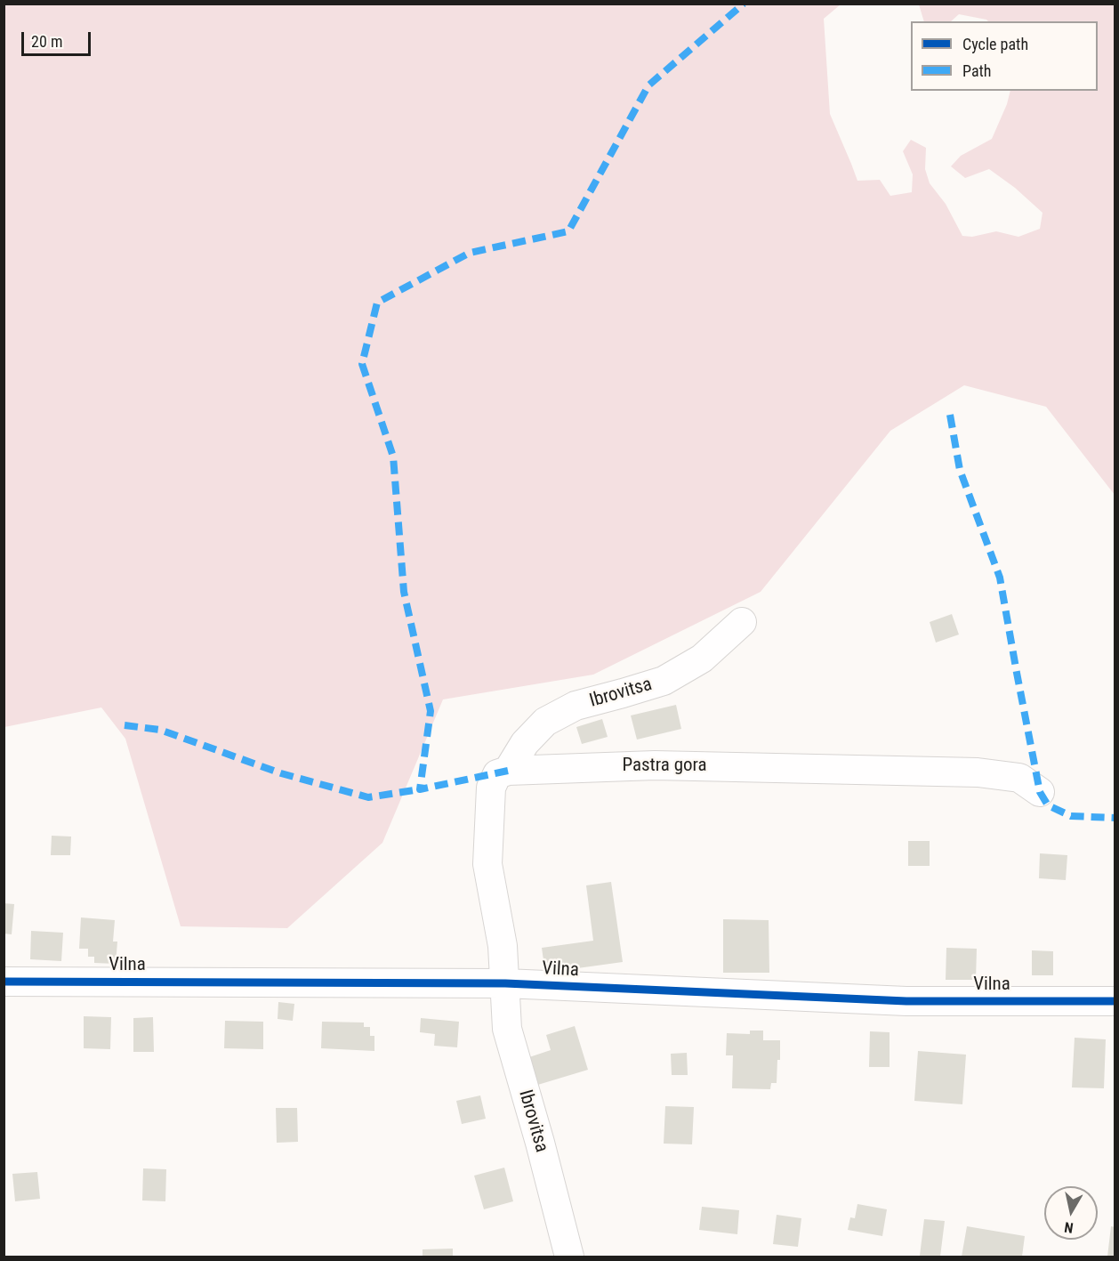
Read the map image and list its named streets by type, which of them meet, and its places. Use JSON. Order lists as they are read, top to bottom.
{
  "streets": {
    "street": ["Ibrovitsa", "Pastra gora", "Vilna"]
  },
  "crossings": [
    ["Ibrovitsa", "Pastra gora"],
    ["Ibrovitsa", "Vilna"]
  ],
  "legend": ["Cycle path", "Path"],
  "scale_bar": "20 m",
  "north": "bottom"
}
